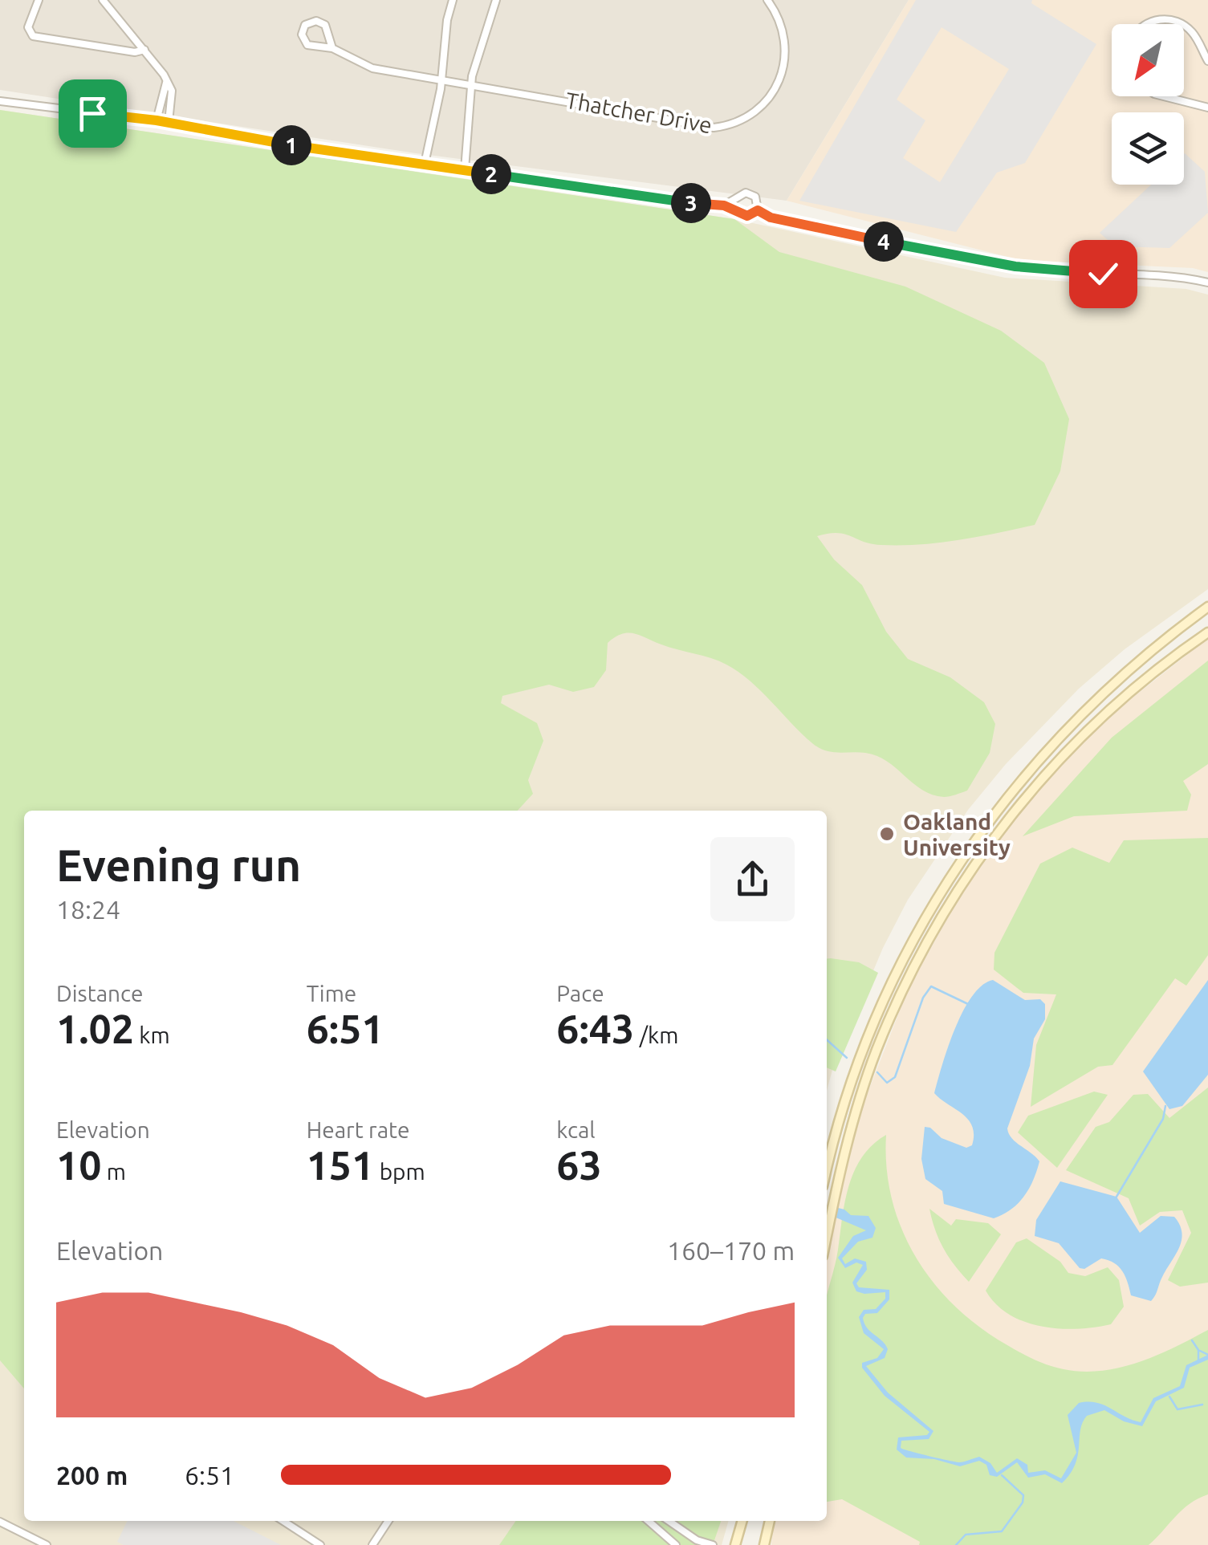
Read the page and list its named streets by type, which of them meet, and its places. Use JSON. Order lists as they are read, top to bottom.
{
  "streets": {
    "street": ["Thatcher Drive"]
  },
  "places": ["Oakland University"],
  "north": "bottom left",
  "page": {
    "pins": [
      "1",
      "2",
      "3",
      "4"
    ],
    "heading": ["Evening run", "18:24"],
    "stats": [
      ["Distance", "1.02 km"],
      ["Time", "6:51"],
      ["Pace", "6:43 /km"],
      ["Elevation", "10 m"],
      ["Heart rate", "151 bpm"],
      ["kcal", "63"]
    ],
    "chart": ["Elevation", "160–170 m"],
    "list": [
      {
        "name": "200 m",
        "note": "6:51"
      }
    ]
  }
}
